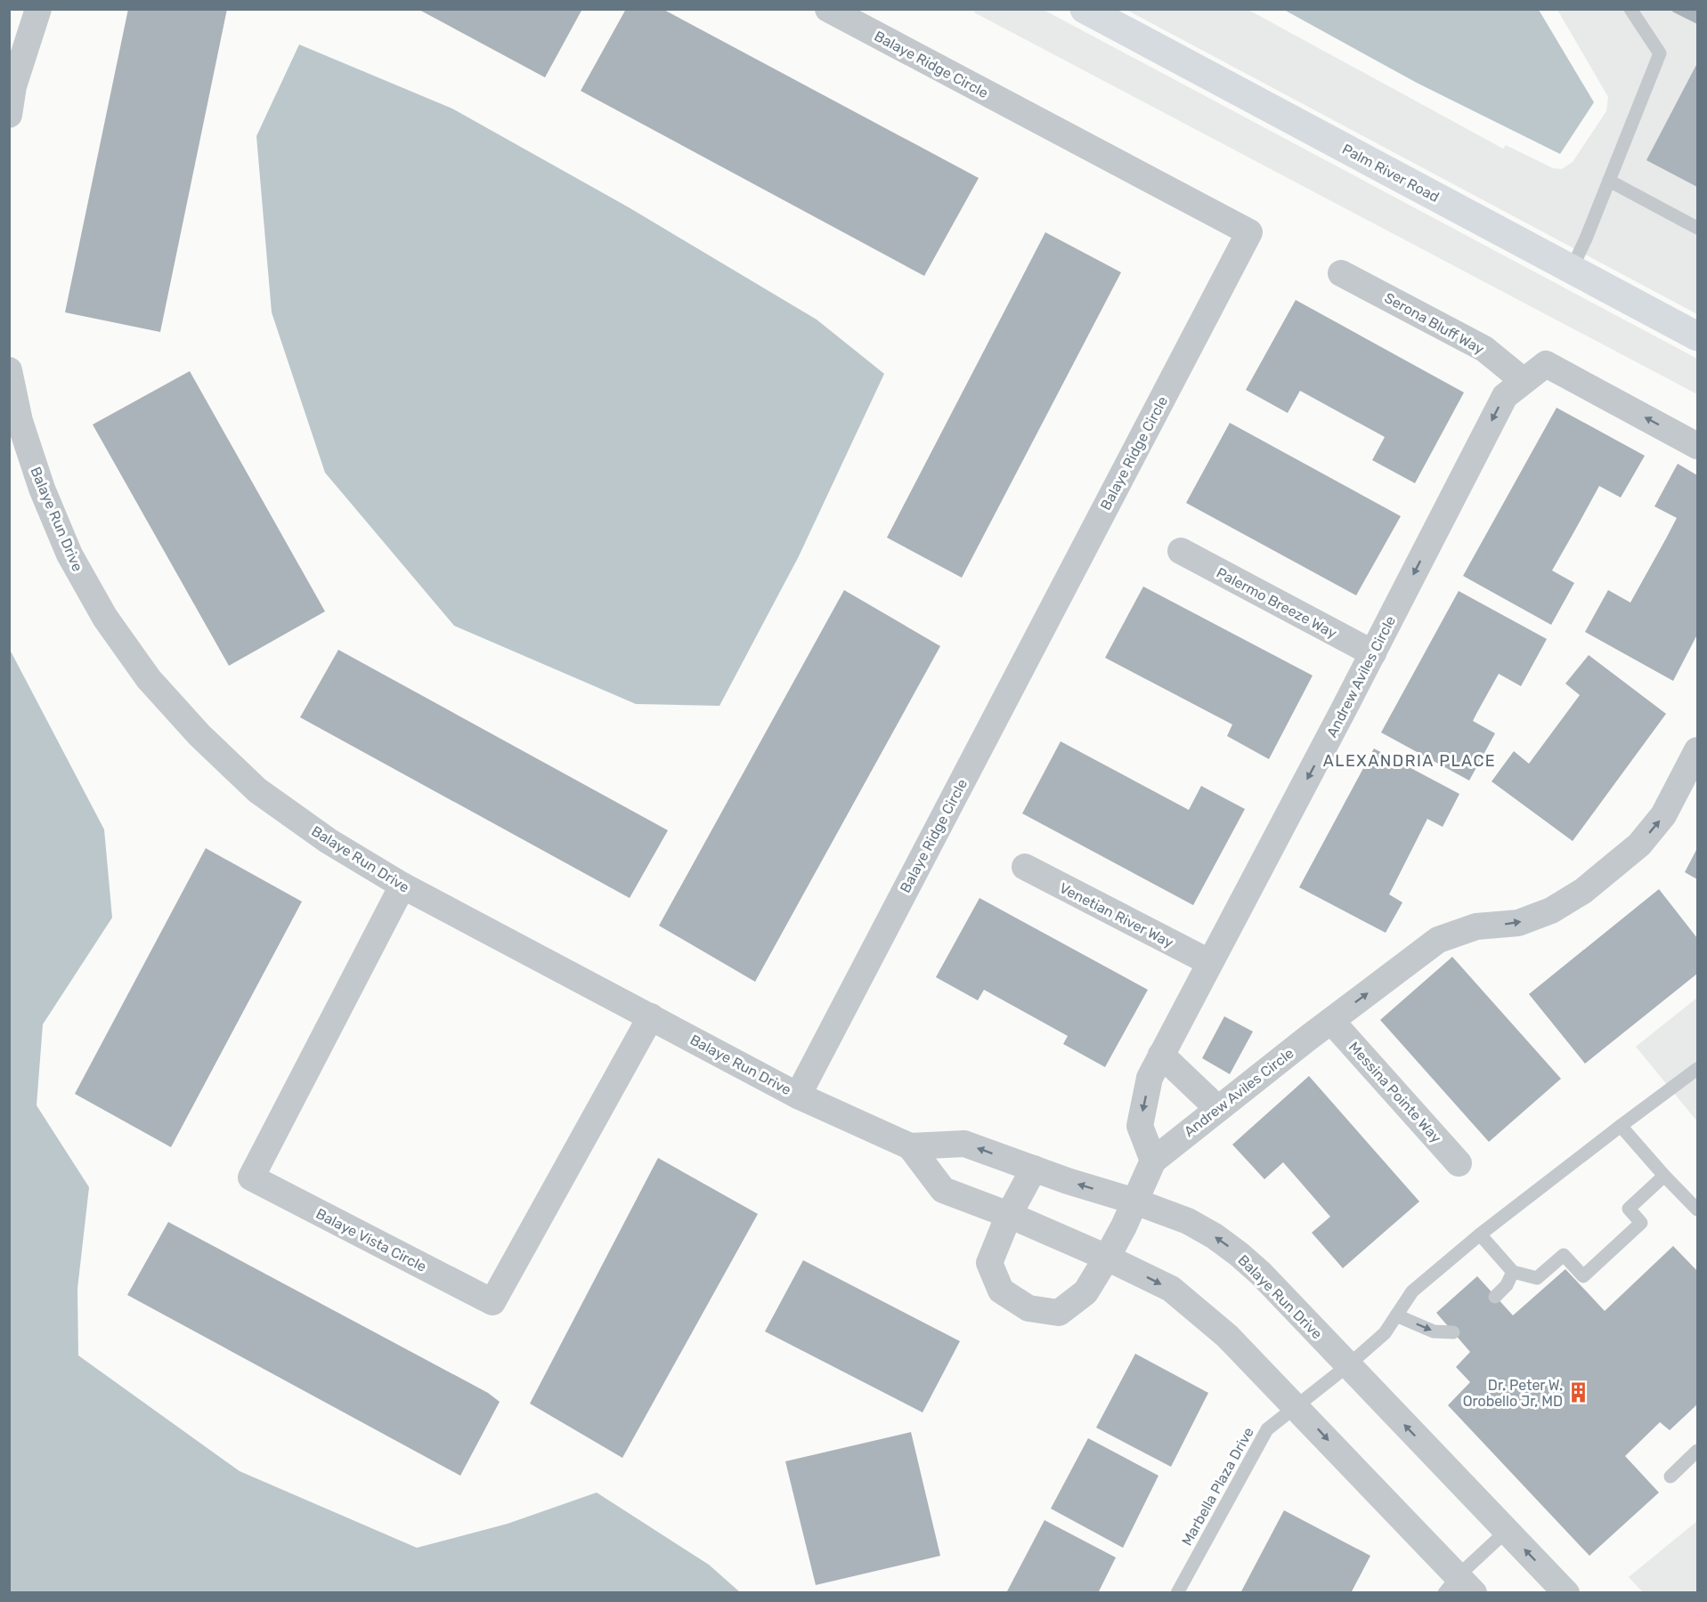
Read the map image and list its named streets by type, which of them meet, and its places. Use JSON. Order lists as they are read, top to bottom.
{
  "streets": {
    "street": [
      "Balaye Ridge Circle",
      "Palm River Road",
      "Serona Bluff Way",
      "Balaye Run Drive",
      "Palermo Breeze Way",
      "Andrew Aviles Circle",
      "Venetian River Way",
      "Messina Pointe Way",
      "Balaye Vista Circle"
    ],
    "lane": ["Marbella Plaza Drive"]
  },
  "crossings": [
    ["Balaye Ridge Circle", "Balaye Run Drive"],
    ["Serona Bluff Way", "Andrew Aviles Circle"],
    ["Balaye Run Drive", "Andrew Aviles Circle"],
    ["Balaye Run Drive", "Balaye Vista Circle"],
    ["Balaye Run Drive", "Marbella Plaza Drive"],
    ["Palermo Breeze Way", "Andrew Aviles Circle"],
    ["Andrew Aviles Circle", "Venetian River Way"],
    ["Andrew Aviles Circle", "Messina Pointe Way"]
  ],
  "districts": ["ALEXANDRIA PLACE"],
  "places": {
    "building": ["Dr. Peter W. Orobello Jr, MD"]
  }
}
